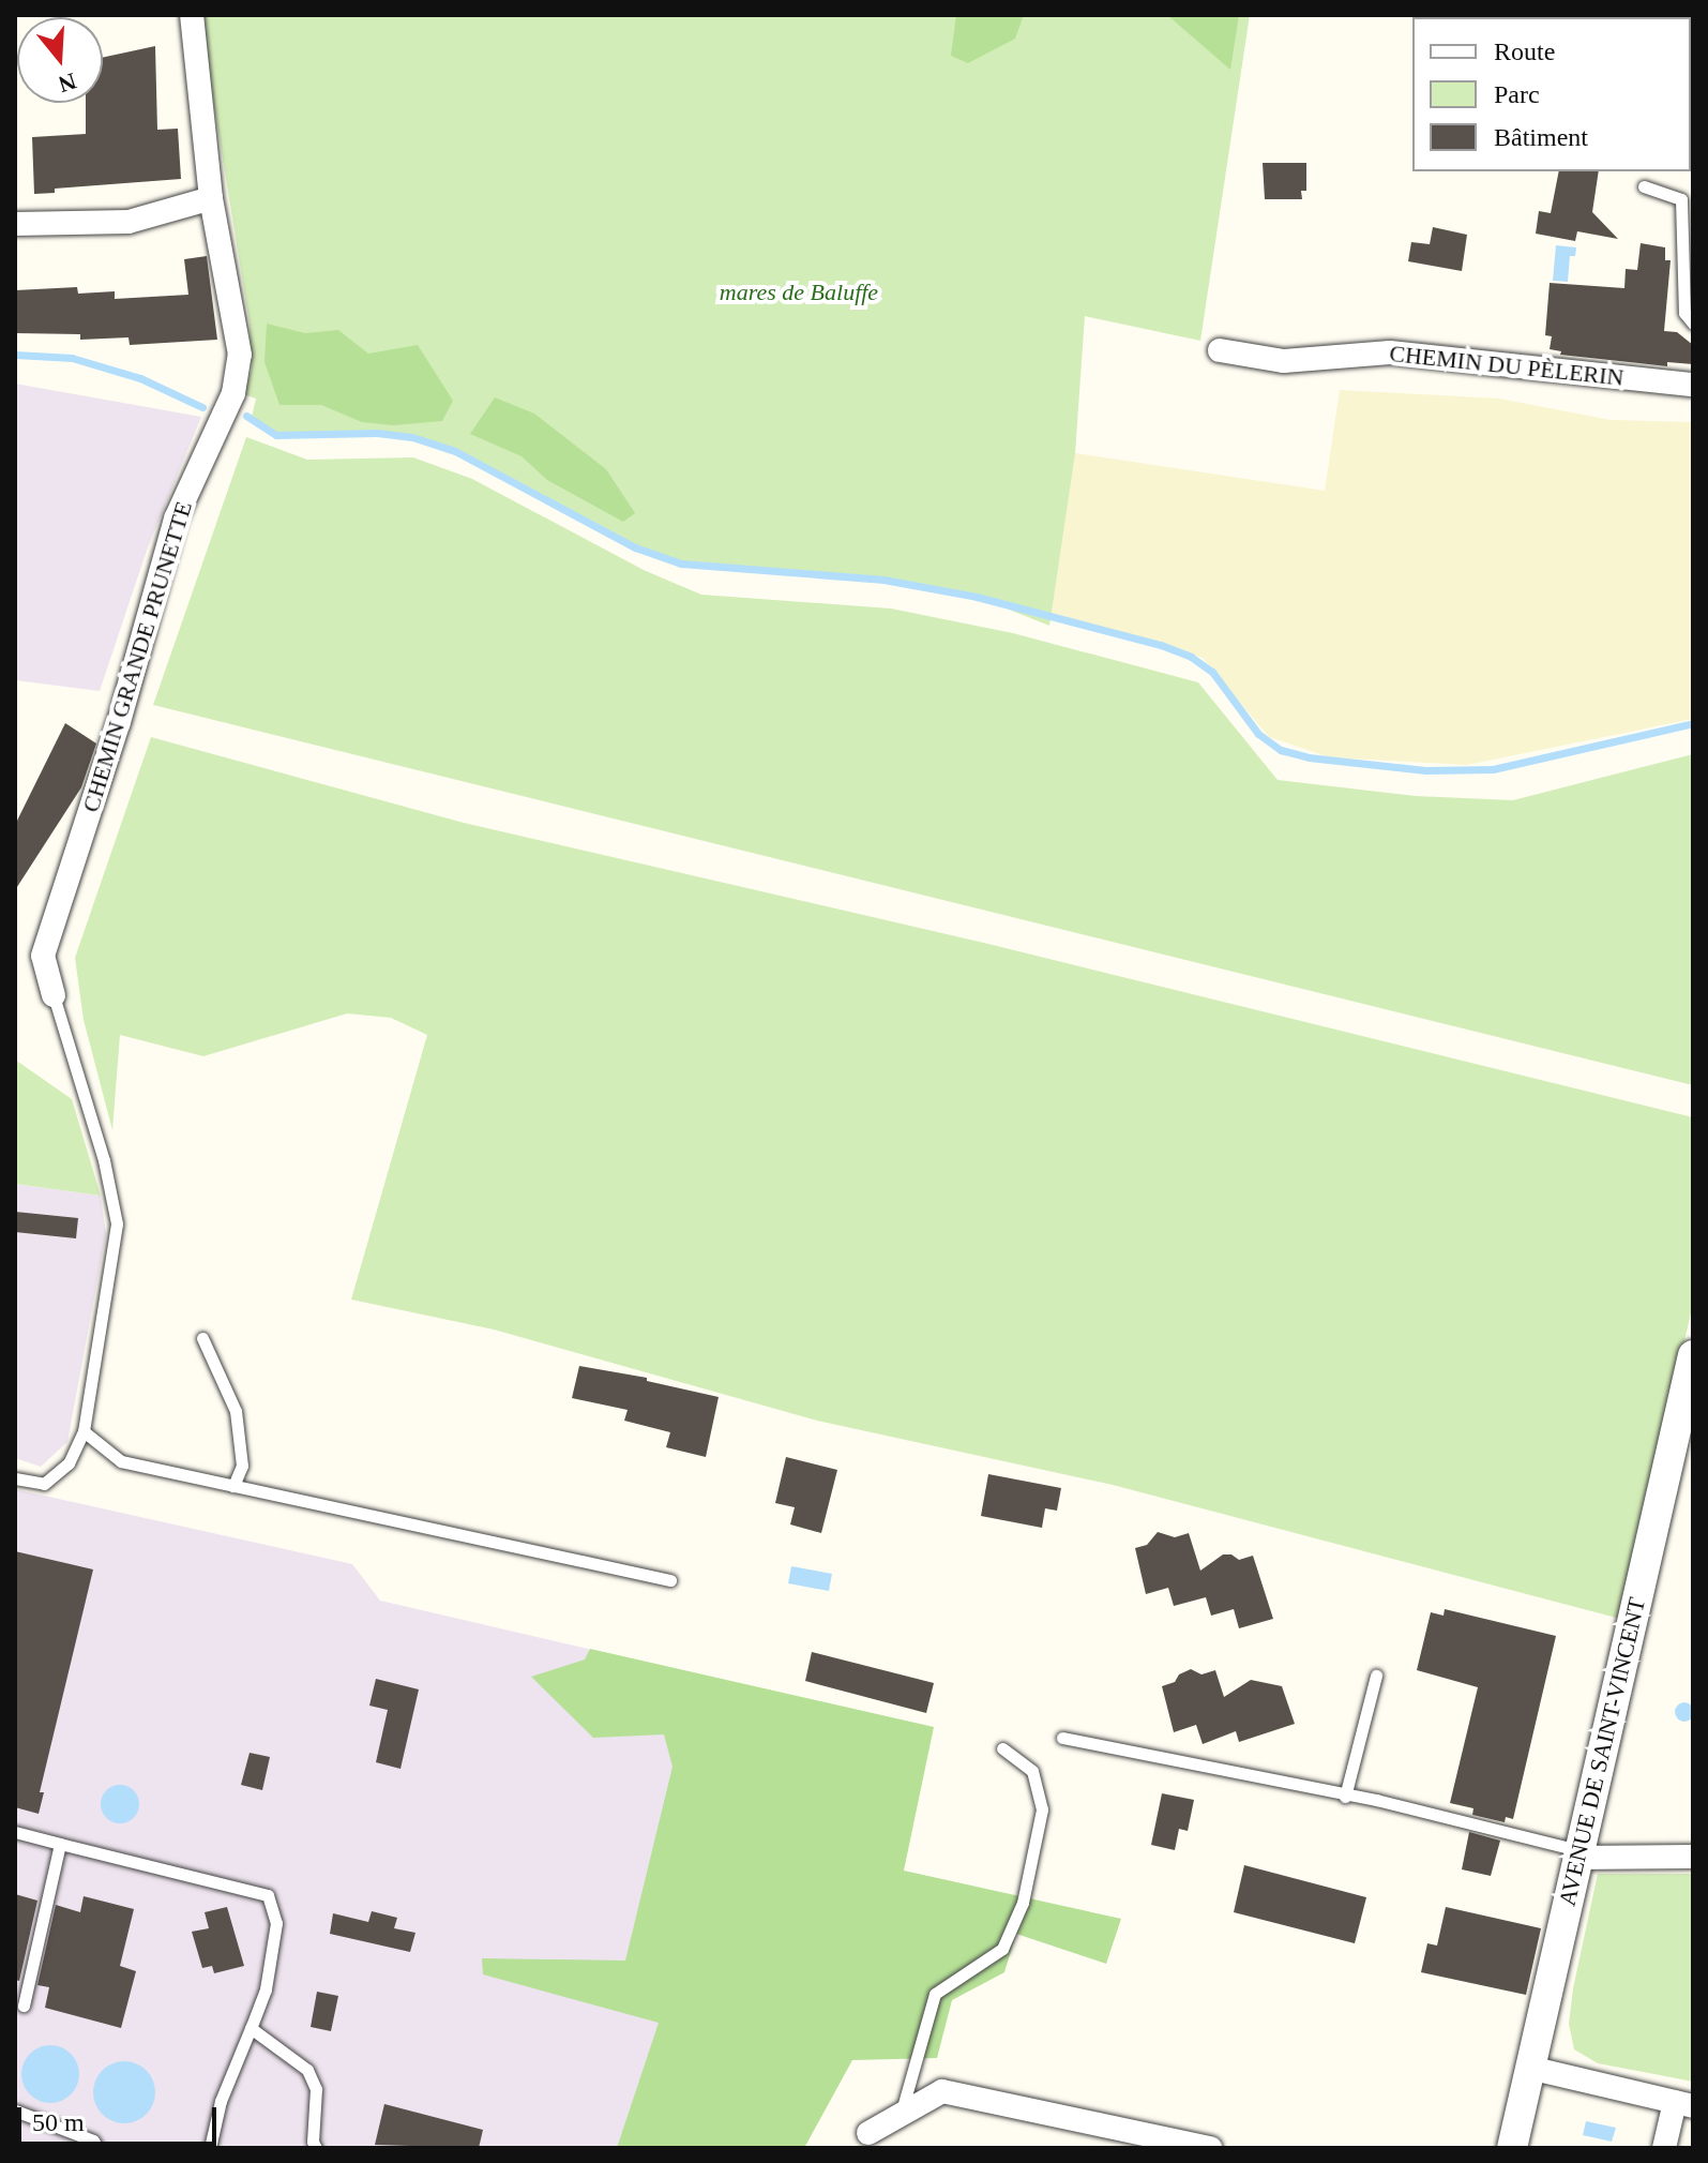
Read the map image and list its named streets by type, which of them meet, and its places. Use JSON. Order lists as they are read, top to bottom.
{
  "streets": {
    "street": ["CHEMIN DU PÈLERIN", "CHEMIN GRANDE PRUNETTE", "AVENUE DE SAINT-VINCENT"]
  },
  "parks": ["mares de Baluffe"],
  "legend": ["Route", "Parc", "Bâtiment"],
  "scale_bar": "50 m",
  "north": "bottom"
}
